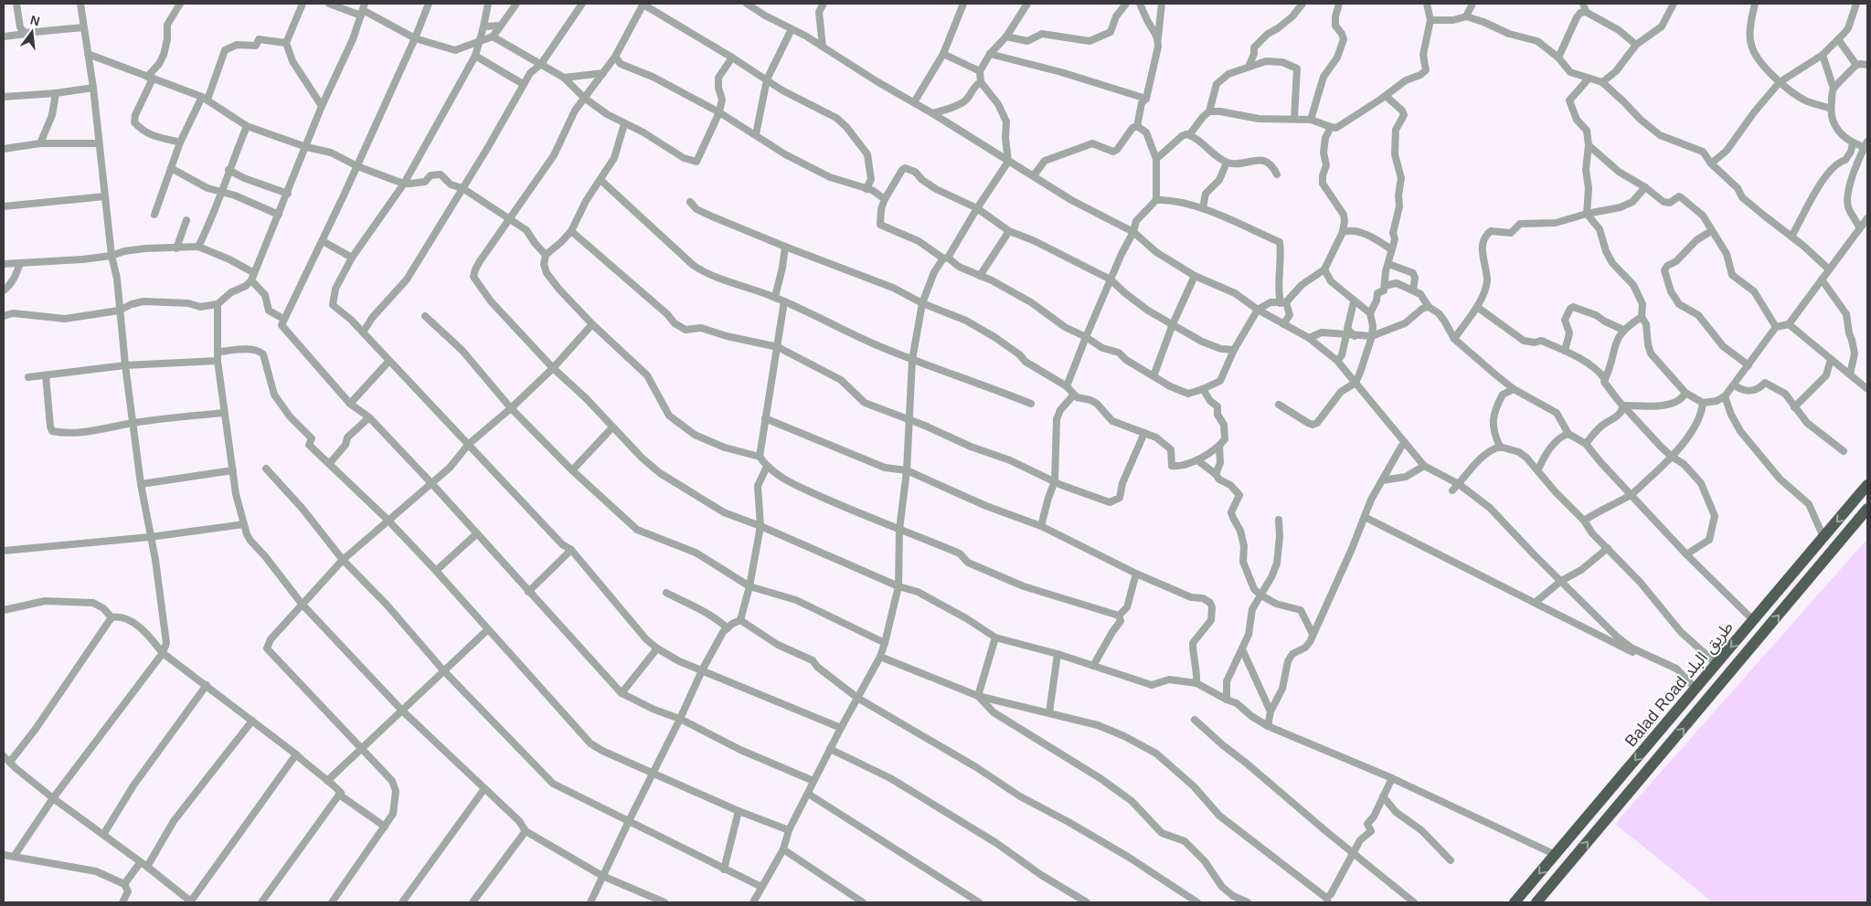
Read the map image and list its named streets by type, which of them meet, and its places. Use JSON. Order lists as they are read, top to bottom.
{
  "streets": {
    "highway": ["Balad Road طريق البلد"]
  },
  "north": "top"
}
